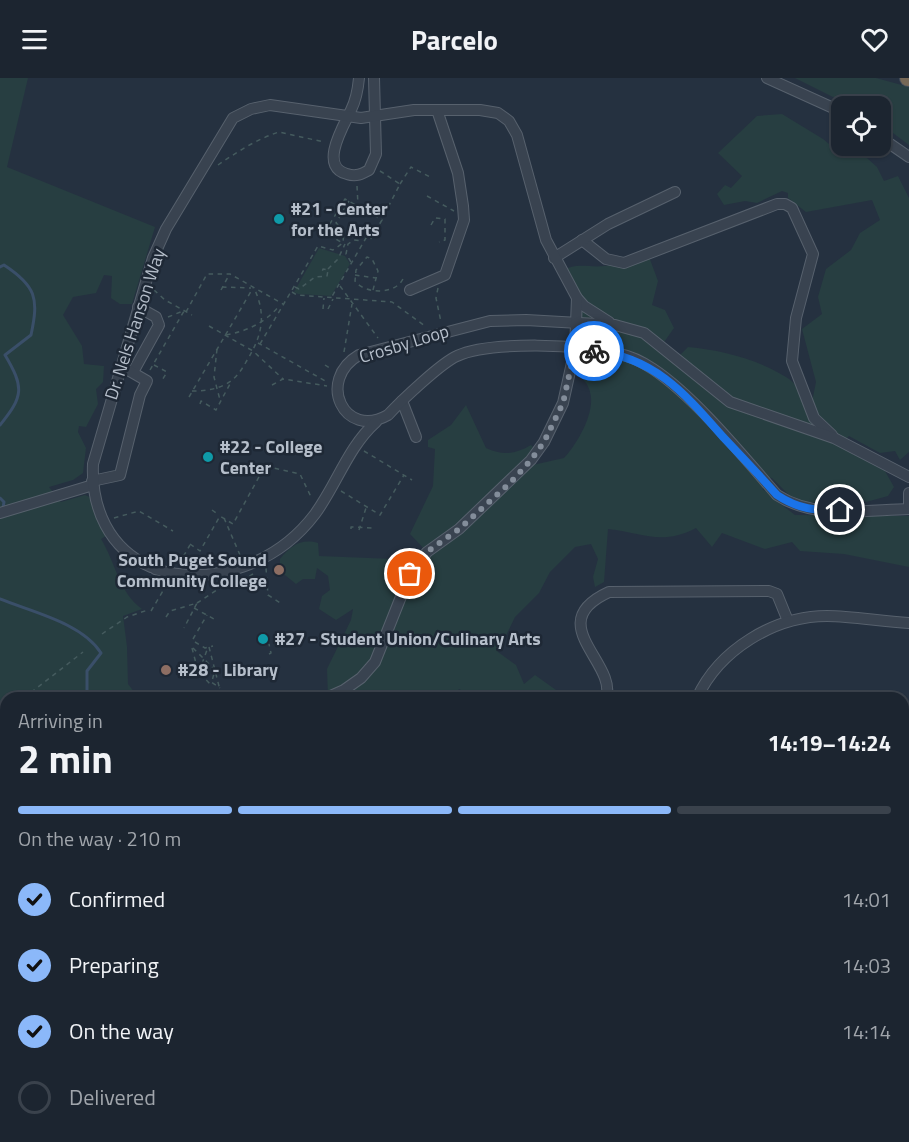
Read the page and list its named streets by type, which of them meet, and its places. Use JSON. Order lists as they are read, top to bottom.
{
  "streets": {
    "street": ["Dr. Nels Hanson Way", "Crosby Loop"]
  },
  "crossings": [
    ["Dr. Nels Hanson Way", "Crosby Loop"]
  ],
  "places": [
    "#21 - Center for the Arts",
    "#22 - College Center",
    "South Puget Sound Community College",
    "#27 - Student Union/Culinary Arts",
    "#28 - Library"
  ],
  "page": {
    "header": "Parcelo",
    "heading": ["2 min", "Arriving in", "14:19–14:24"],
    "bar": "On the way · 210 m",
    "list": [
      ["Confirmed", "14:01"],
      ["Preparing", "14:03"],
      ["On the way", "14:14"],
      "Delivered"
    ]
  }
}
